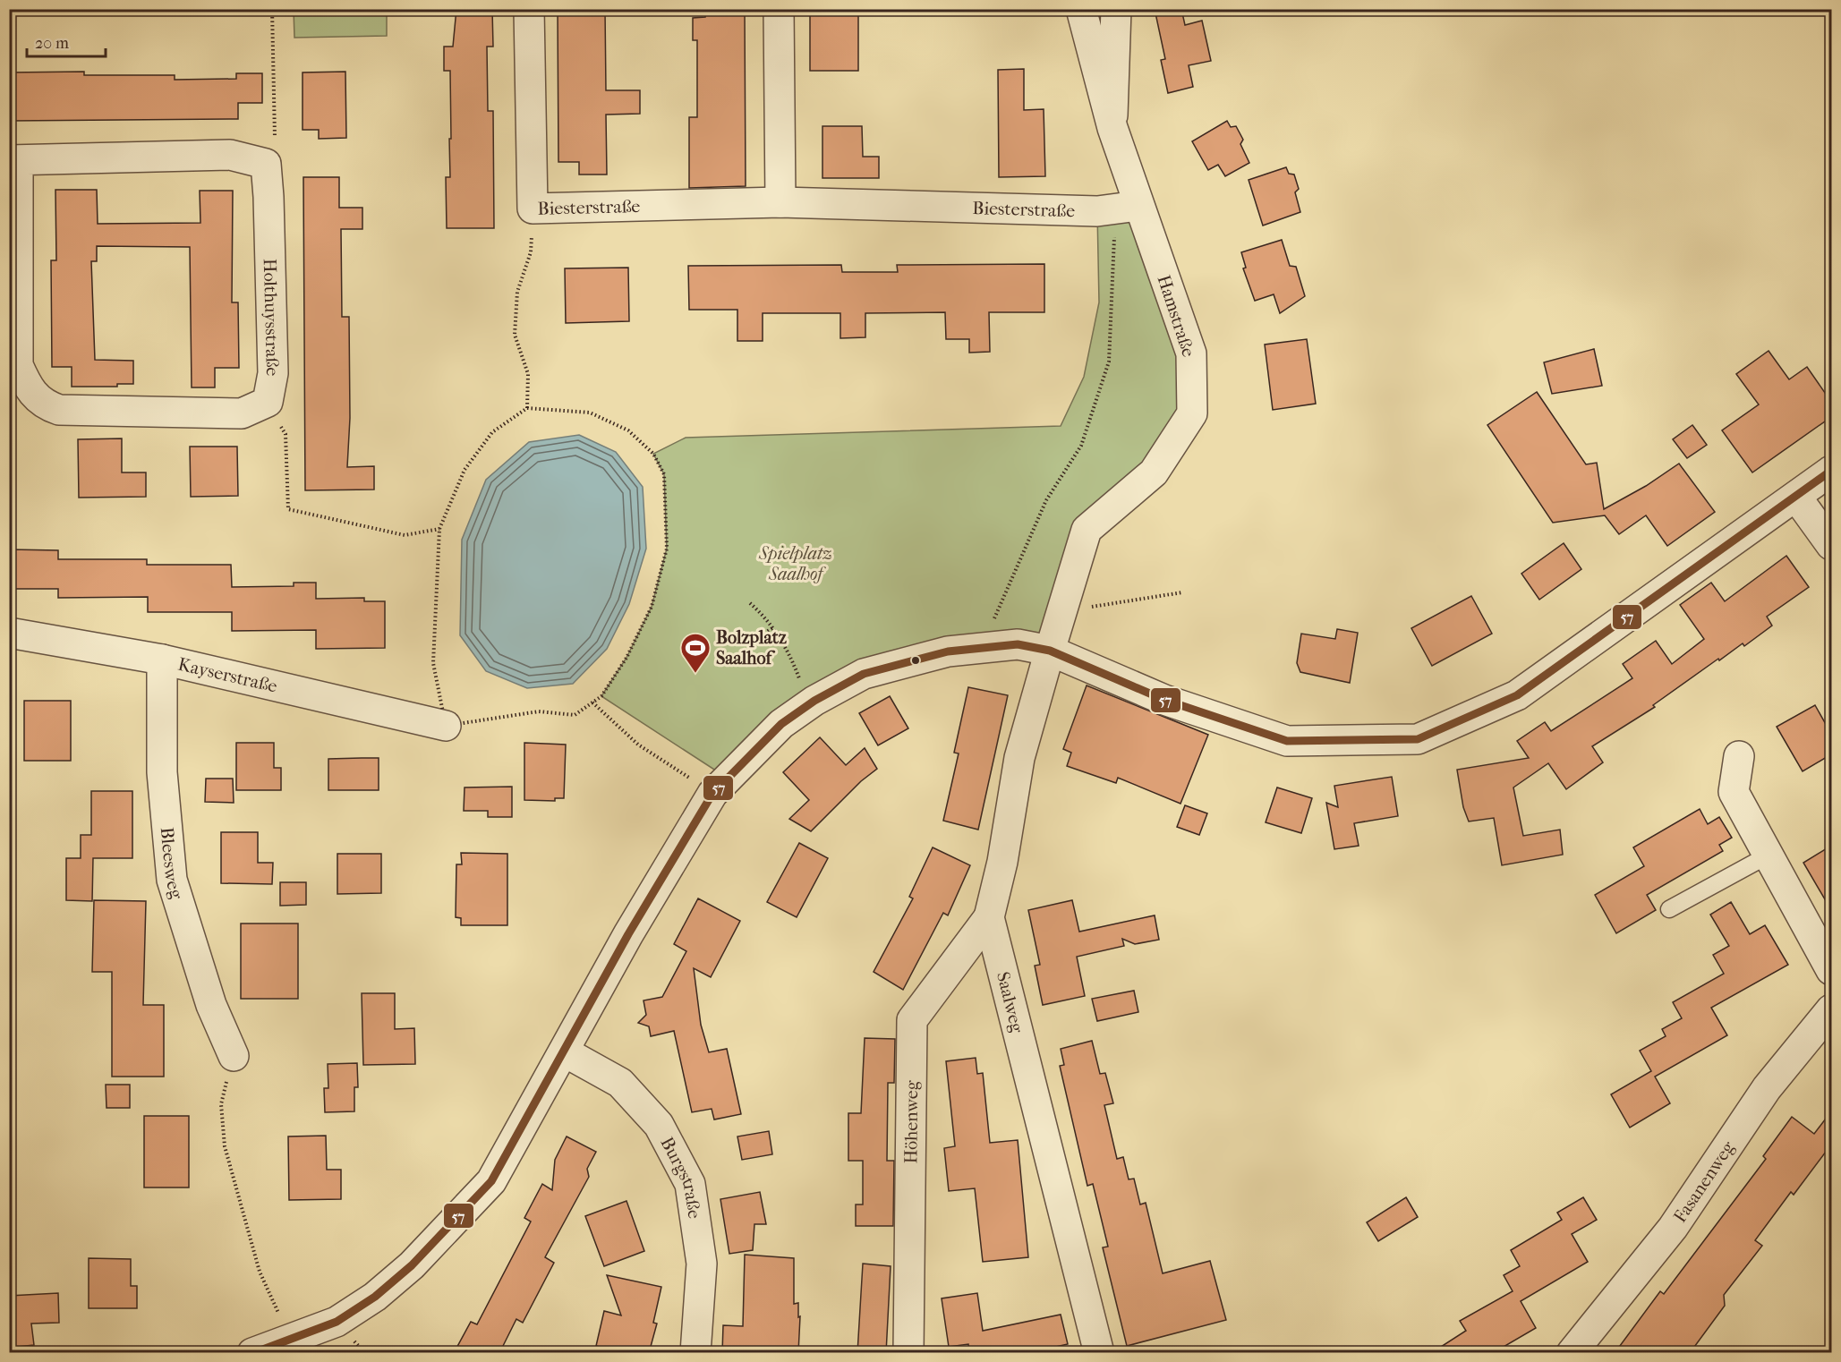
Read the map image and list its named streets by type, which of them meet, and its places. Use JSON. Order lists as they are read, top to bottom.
{
  "streets": {
    "street": [
      "Biesterstraße",
      "Hamstraße",
      "Holthuysstraße",
      "Kayserstraße",
      "Bleesweg",
      "Saalweg",
      "Höhenweg",
      "Burgstraße",
      "Fasanenweg"
    ]
  },
  "crossings": [
    ["Biesterstraße", "Hamstraße"],
    ["Hamstraße", "Saalweg"],
    ["Kayserstraße", "Bleesweg"],
    ["Saalweg", "Höhenweg"]
  ],
  "parks": ["Spielplatz Saalhof"],
  "places": {
    "sports": ["Bolzplatz Saalhof"]
  },
  "lines": ["transit line 57"],
  "scale_bar": "20 m"
}
